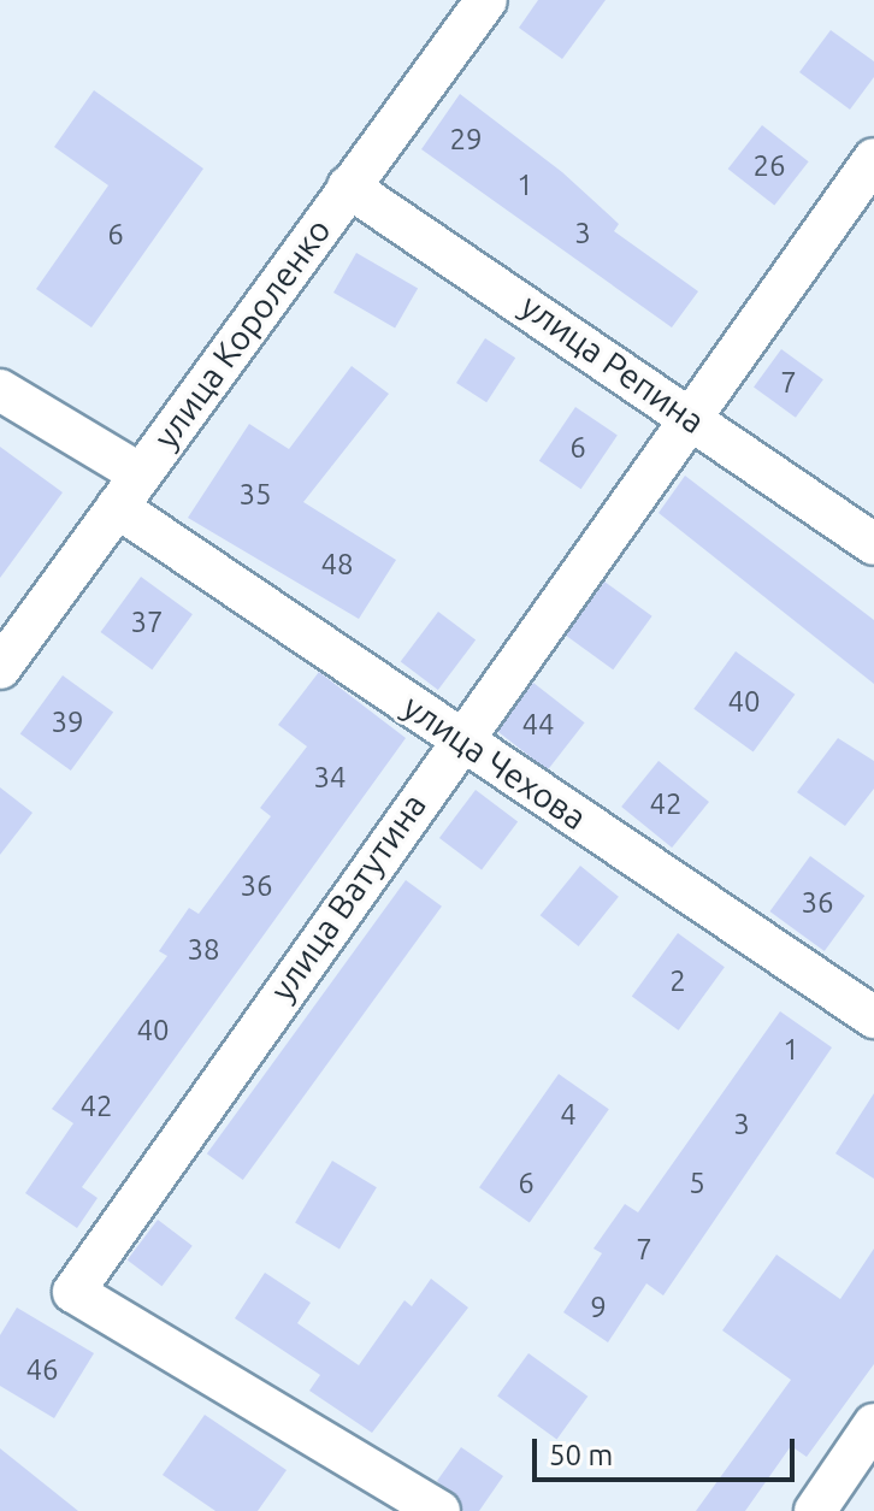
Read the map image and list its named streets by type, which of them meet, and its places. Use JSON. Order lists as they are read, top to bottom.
{
  "streets": {
    "street": [
      "улица Короленко",
      "улица Репина",
      "улица Чехова",
      "улица Ватутина"
    ]
  },
  "crossings": [
    ["улица Короленко", "улица Репина"],
    ["улица Короленко", "улица Чехова"],
    ["улица Репина", "улица Ватутина"],
    ["улица Чехова", "улица Ватутина"]
  ],
  "house_numbers": [
    "29",
    "26",
    "1",
    "3",
    "6",
    "7",
    "6",
    "35",
    "48",
    "37",
    "40",
    "39",
    "44",
    "34",
    "42",
    "36",
    "36",
    "38",
    "2",
    "40",
    "1",
    "42",
    "4",
    "3",
    "6",
    "5",
    "7",
    "9",
    "46"
  ],
  "scale_bar": "50 m"
}
